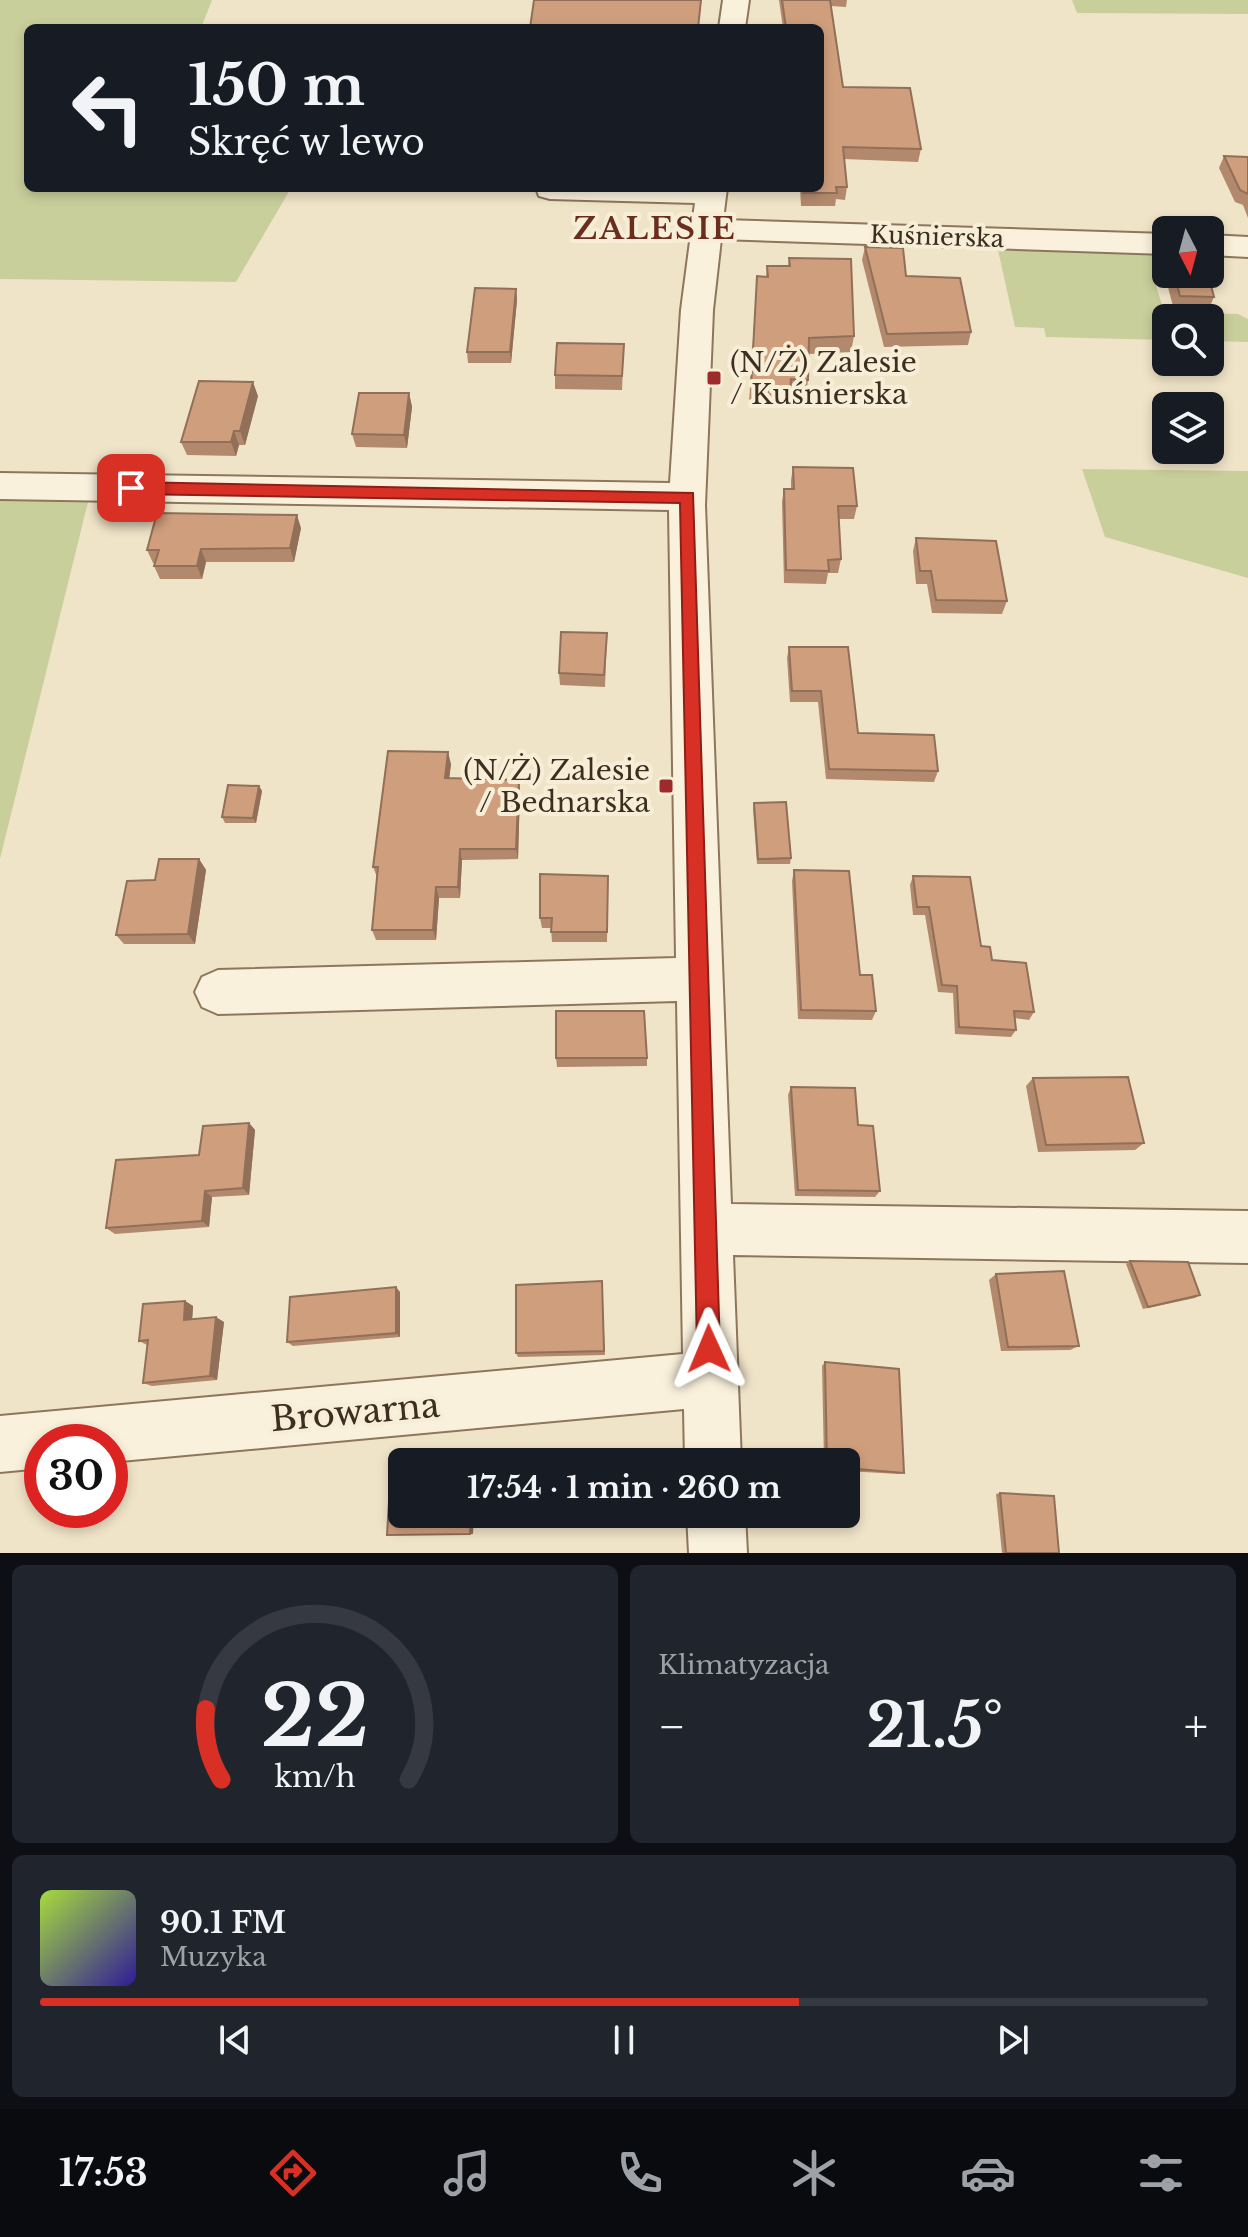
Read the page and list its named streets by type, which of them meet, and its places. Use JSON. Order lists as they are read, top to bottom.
{
  "streets": {
    "street": ["Kuśnierska", "Browarna"]
  },
  "districts": ["ZALESIE"],
  "places": {
    "transit": ["(N/Ż) Zalesie / Kuśnierska", "(N/Ż) Zalesie / Bednarska"]
  },
  "north": "bottom",
  "page": {
    "turn": ["150 m", "Skręć w lewo"],
    "limit": "30",
    "trip": "17:54 · 1 min · 260 m",
    "tile": "Klimatyzacja",
    "heat": ["−", "21.5°", "+"],
    "song": ["90.1 FM", "Muzyka"],
    "tabs": "17:53",
    "gauge": ["22", "km/h"]
  }
}
